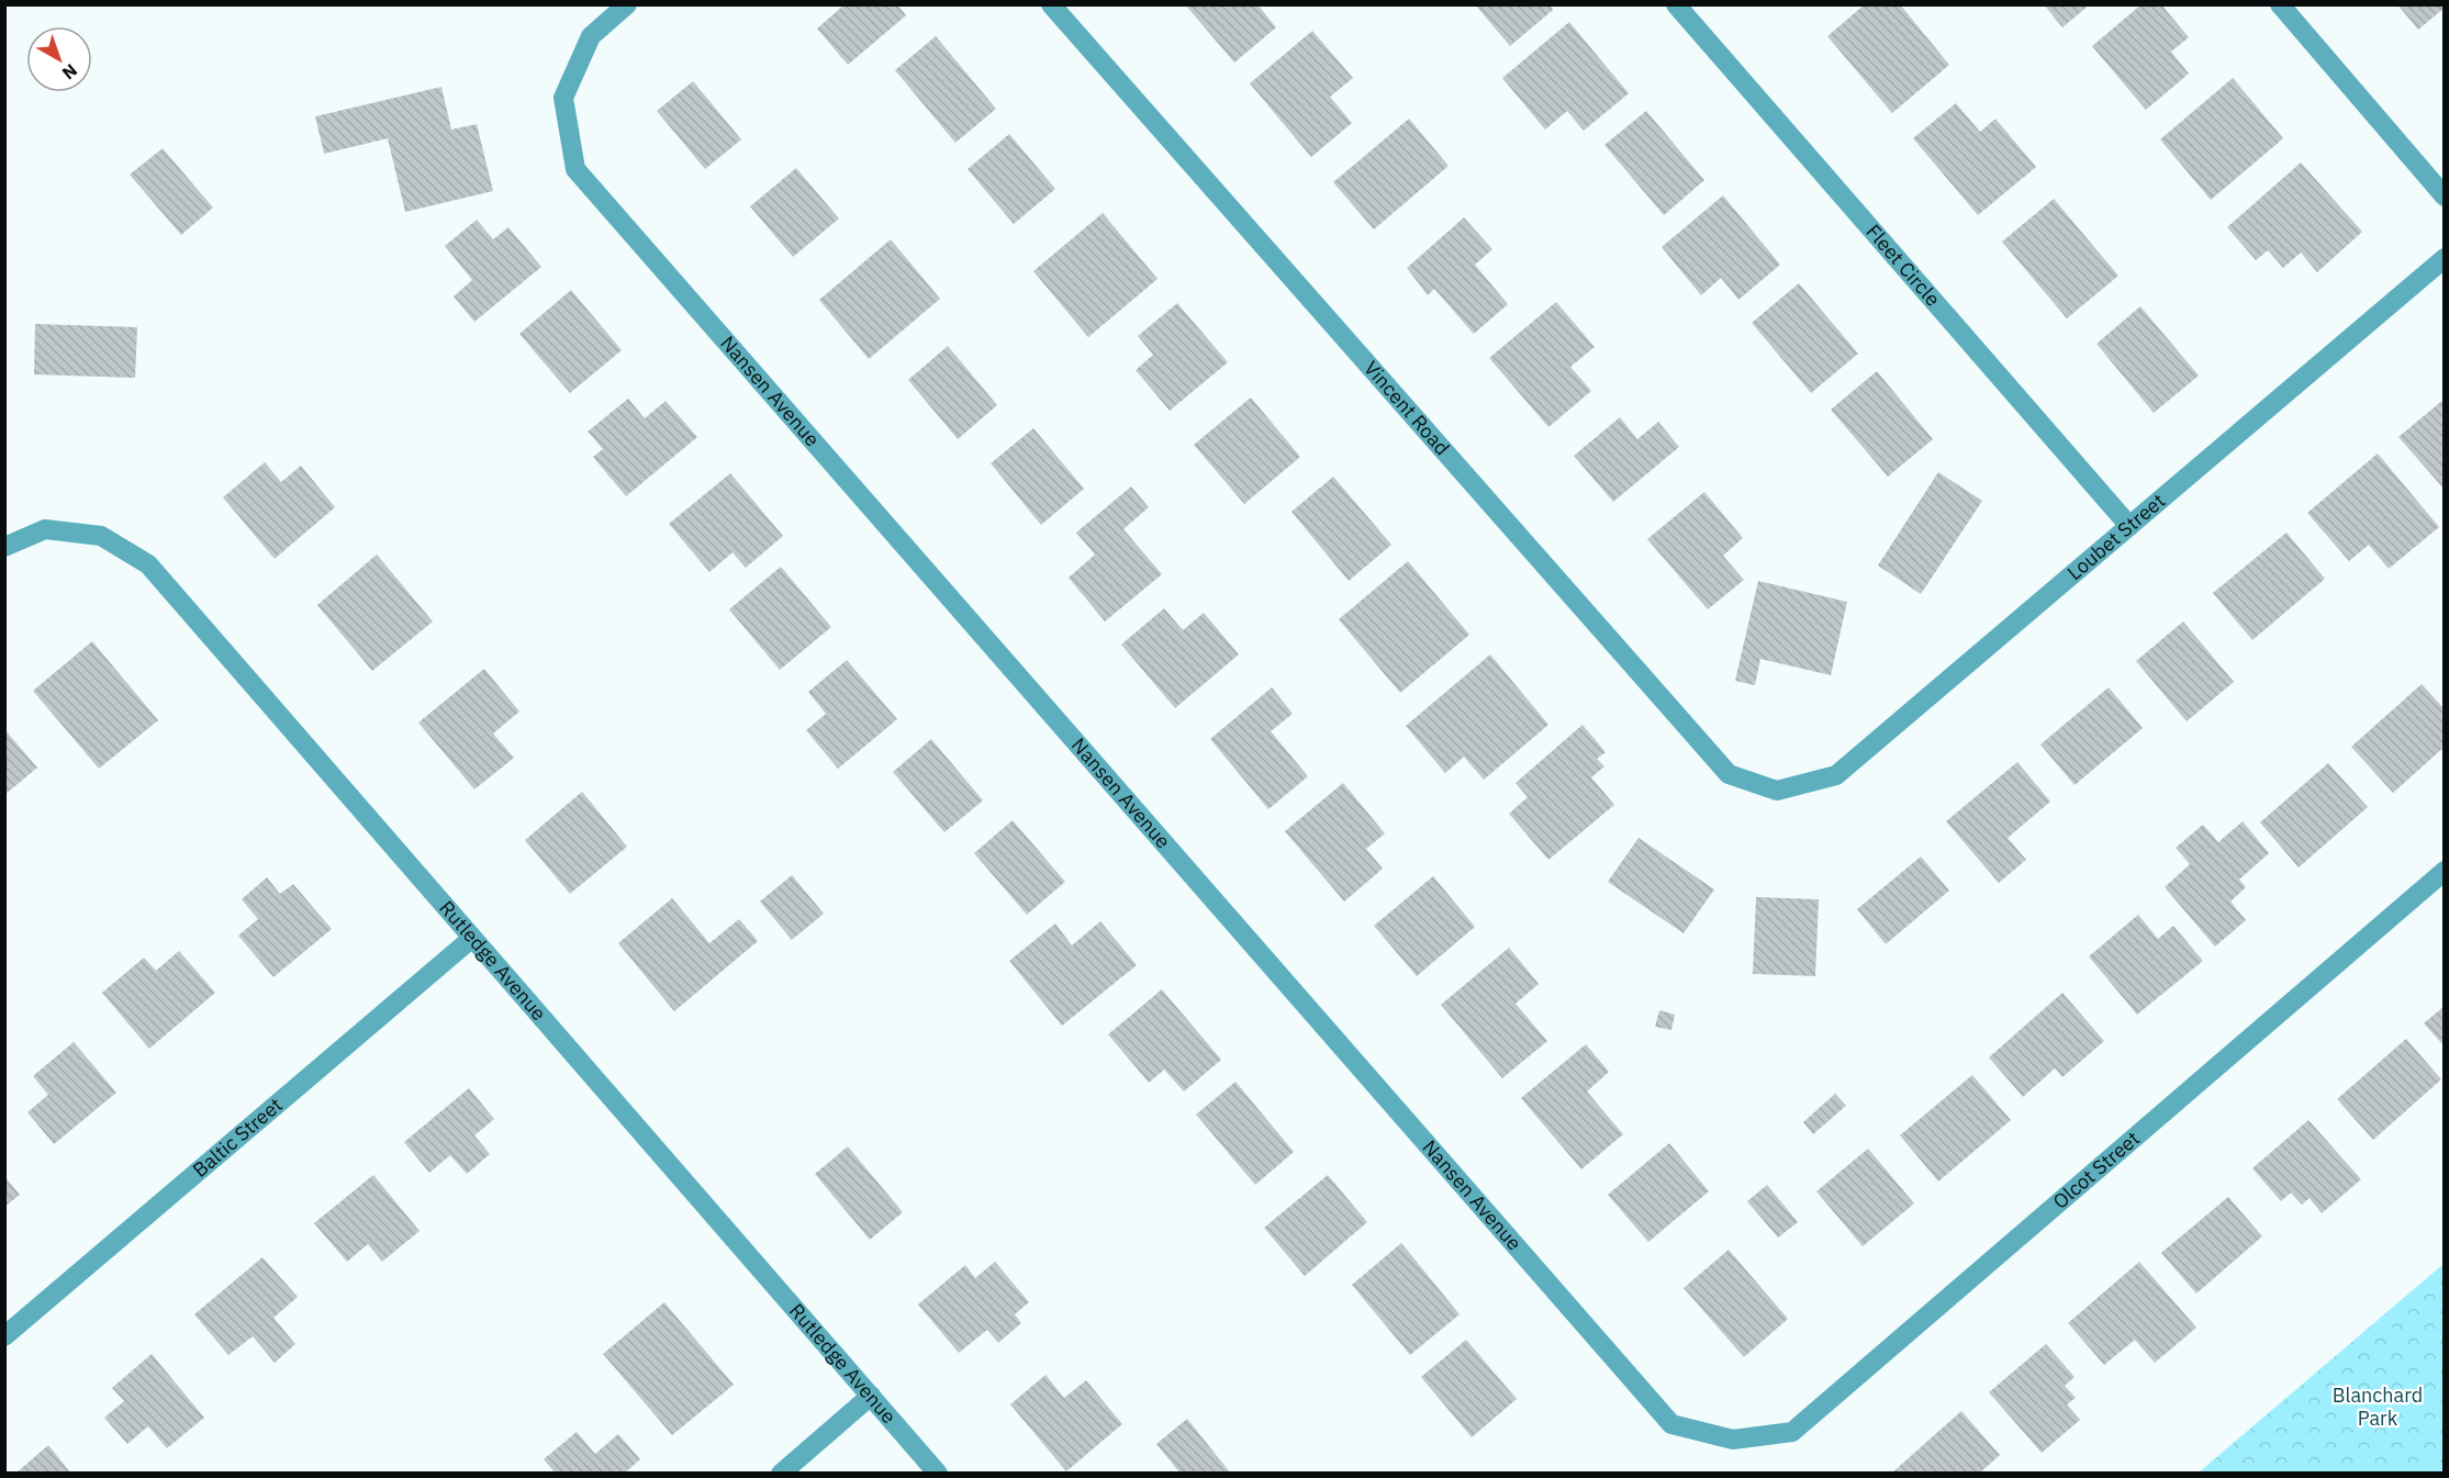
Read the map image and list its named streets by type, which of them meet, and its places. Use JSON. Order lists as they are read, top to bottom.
{
  "streets": {
    "street": [
      "Fleet Circle",
      "Nansen Avenue",
      "Vincent Road",
      "Loubet Street",
      "Rutledge Avenue",
      "Baltic Street",
      "Olcot Street"
    ]
  },
  "crossings": [
    ["Fleet Circle", "Loubet Street"],
    ["Nansen Avenue", "Olcot Street"],
    ["Vincent Road", "Loubet Street"],
    ["Rutledge Avenue", "Baltic Street"]
  ],
  "parks": ["Blanchard Park"],
  "north": "bottom right"
}
